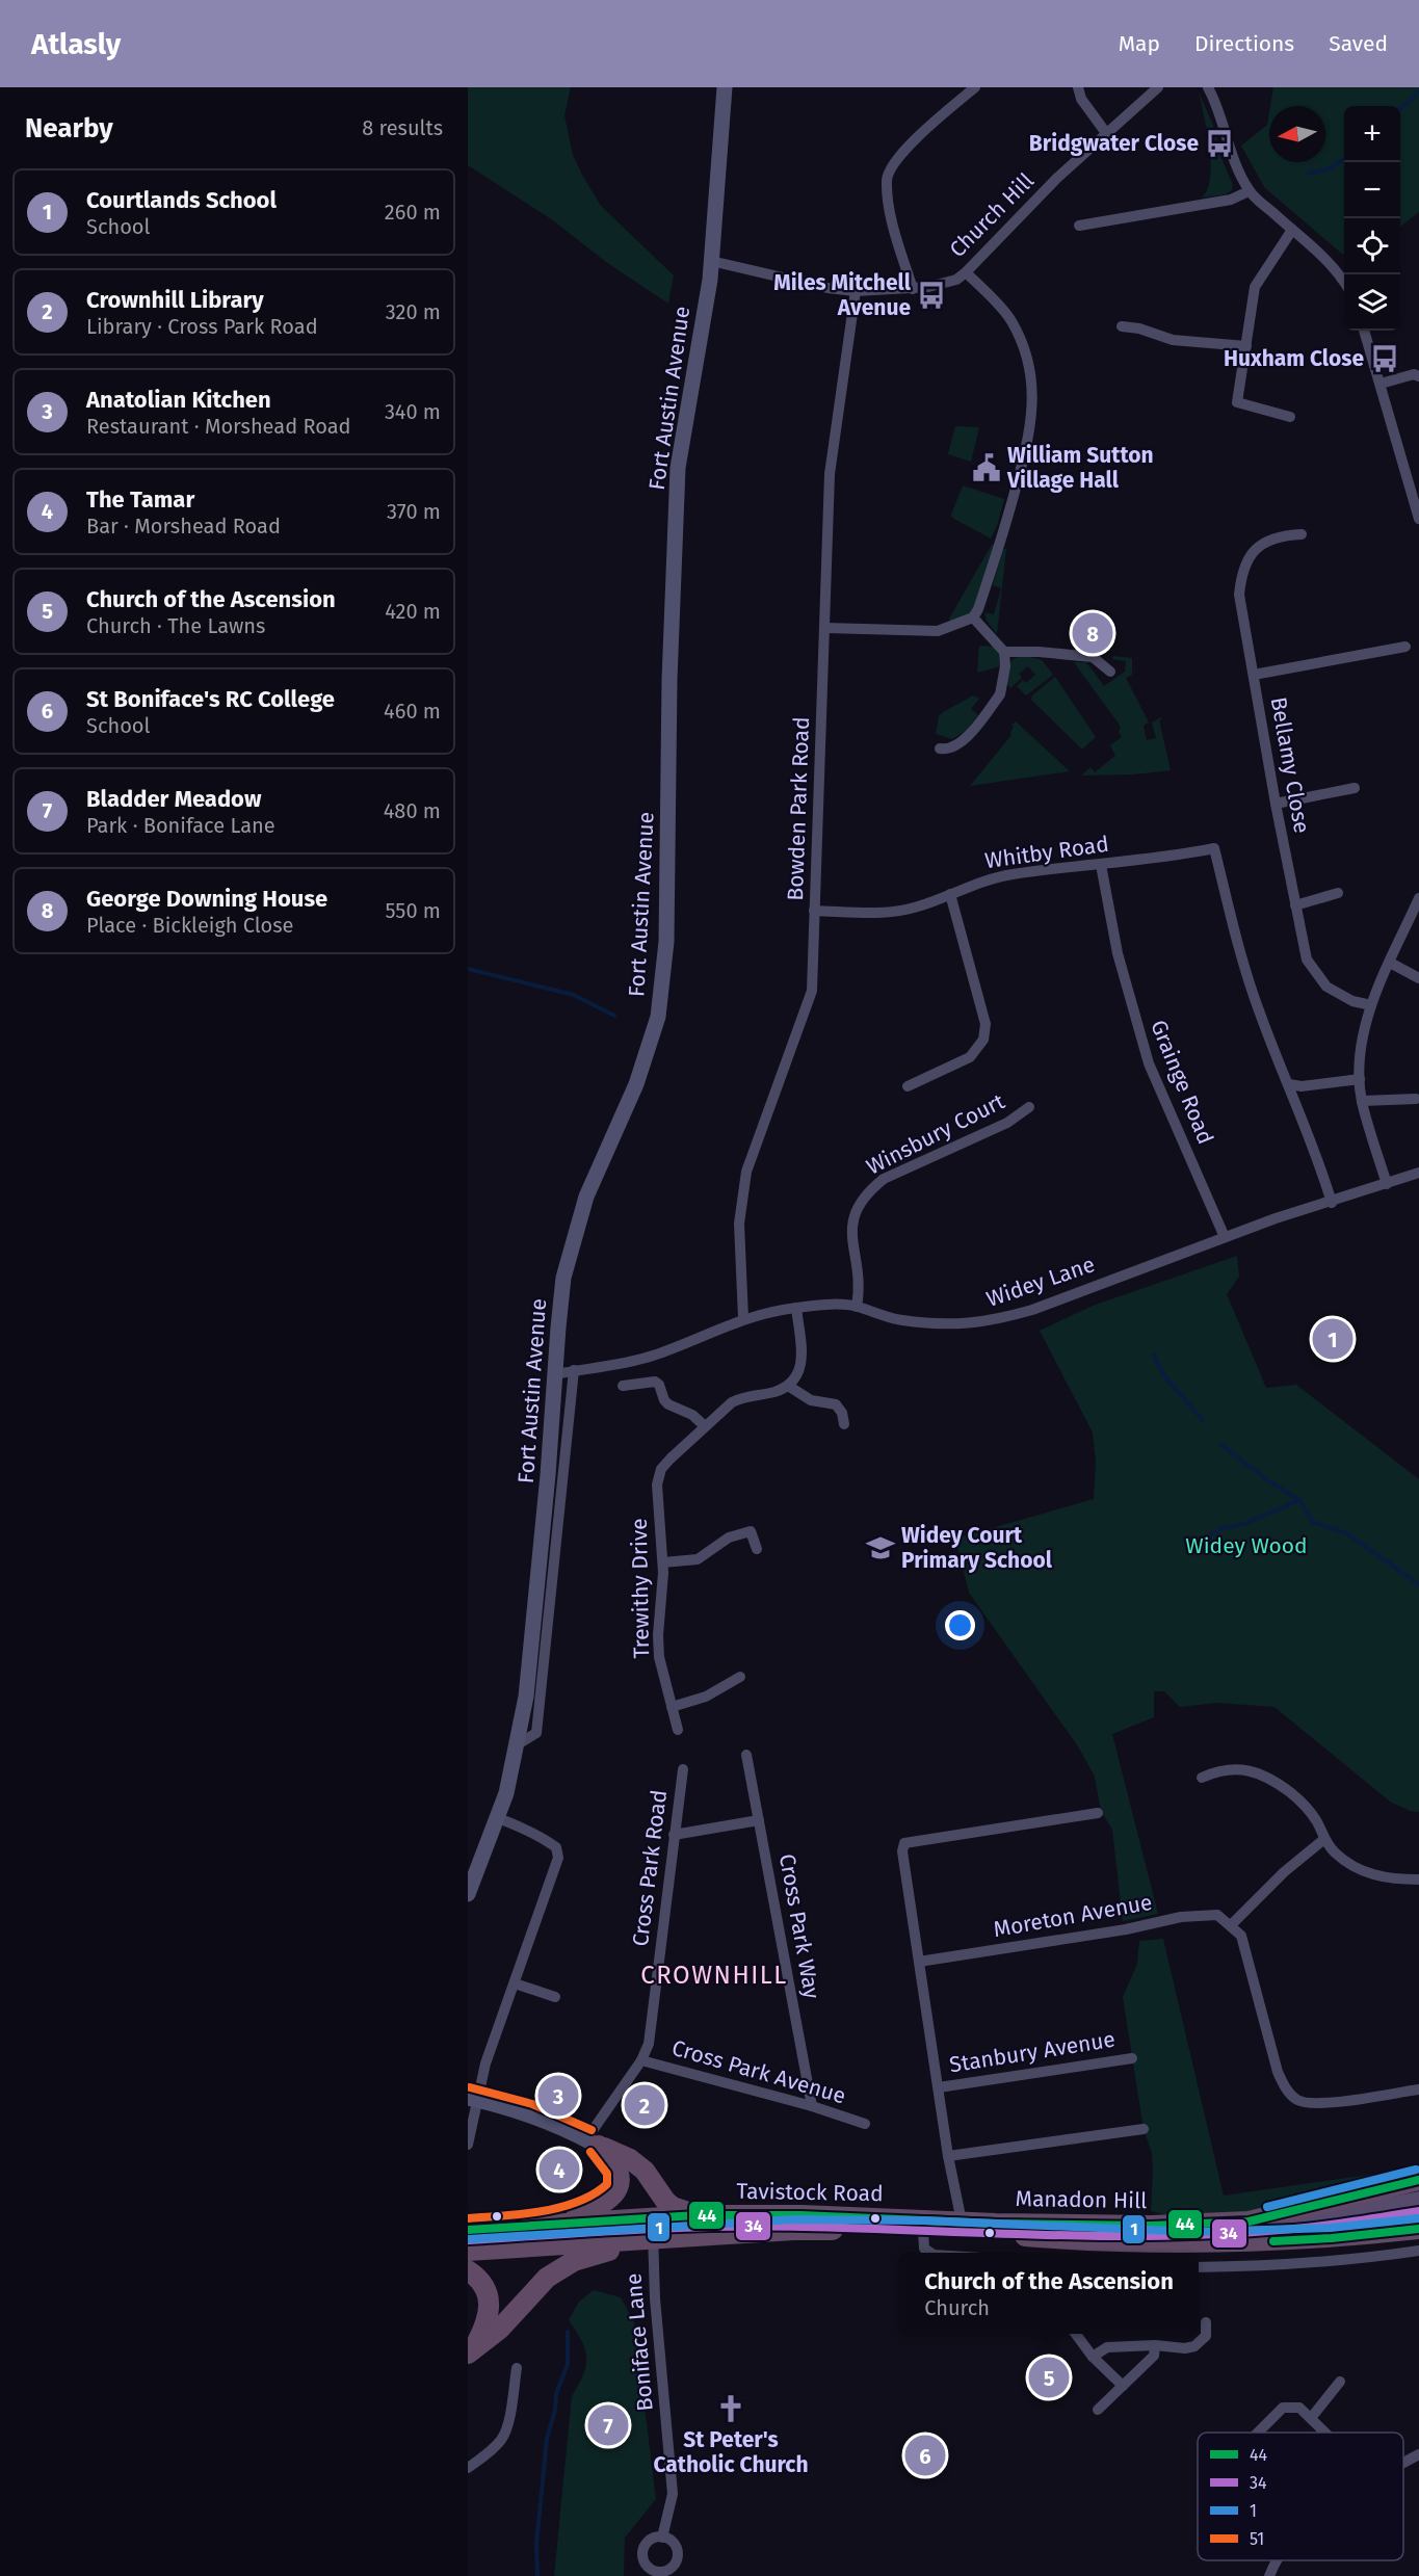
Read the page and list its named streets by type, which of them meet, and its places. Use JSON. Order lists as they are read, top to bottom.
{
  "streets": {
    "highway": ["Tavistock Road", "Manadon Hill"],
    "main road": ["Fort Austin Avenue"],
    "street": [
      "Church Hill",
      "Bellamy Close",
      "Bowden Park Road",
      "Whitby Road",
      "Grainge Road",
      "Winsbury Court",
      "Widey Lane",
      "Trewithy Drive",
      "Cross Park Road",
      "Moreton Avenue",
      "Cross Park Way",
      "Stanbury Avenue",
      "Cross Park Avenue",
      "Boniface Lane"
    ]
  },
  "crossings": [
    ["Church Hill", "Fort Austin Avenue"],
    ["Church Hill", "Bowden Park Road"],
    ["Fort Austin Avenue", "Widey Lane"],
    ["Bowden Park Road", "Whitby Road"],
    ["Bowden Park Road", "Widey Lane"],
    ["Whitby Road", "Grainge Road"],
    ["Grainge Road", "Widey Lane"],
    ["Winsbury Court", "Widey Lane"],
    ["Cross Park Road", "Cross Park Avenue"],
    ["Cross Park Way", "Cross Park Avenue"],
    ["Tavistock Road", "Manadon Hill"],
    ["Tavistock Road", "Boniface Lane"]
  ],
  "districts": ["CROWNHILL"],
  "parks": ["Widey Wood"],
  "places": {
    "bus stop": ["Bridgwater Close", "Miles Mitchell Avenue", "Huxham Close"],
    "public building": ["William Sutton Village Hall"],
    "school or university": ["Widey Court Primary School"],
    "church": ["St Peter's Catholic Church"]
  },
  "lines": [
    "transit line 51",
    "transit line 1",
    "transit line 44",
    "transit line 34"
  ],
  "legend": [
    "44",
    "34",
    "1",
    "51"
  ],
  "north": "left",
  "page": {
    "header": "Atlasly",
    "nav": ["Map", "Directions", "Saved"],
    "heading": ["Nearby", "8 results"],
    "map_buttons": ["+", "−"],
    "list": [
      {
        "mark": "1",
        "name": "Courtlands School",
        "note": "School",
        "value": "260 m"
      },
      {
        "mark": "2",
        "name": "Crownhill Library",
        "note": "Library · Cross Park Road",
        "value": "320 m"
      },
      {
        "mark": "3",
        "name": "Anatolian Kitchen",
        "note": "Restaurant · Morshead Road",
        "value": "340 m"
      },
      {
        "mark": "4",
        "name": "The Tamar",
        "note": "Bar · Morshead Road",
        "value": "370 m"
      },
      {
        "mark": "5",
        "name": "Church of the Ascension",
        "note": "Church · The Lawns",
        "value": "420 m"
      },
      {
        "mark": "6",
        "name": "St Boniface's RC College",
        "note": "School",
        "value": "460 m"
      },
      {
        "mark": "7",
        "name": "Bladder Meadow",
        "note": "Park · Boniface Lane",
        "value": "480 m"
      },
      {
        "mark": "8",
        "name": "George Downing House",
        "note": "Place · Bickleigh Close",
        "value": "550 m"
      }
    ],
    "pins": [
      "8",
      "1",
      "3",
      "2",
      "4",
      "5",
      "7",
      "6"
    ],
    "popup": ["Church of the Ascension", "Church"]
  }
}
